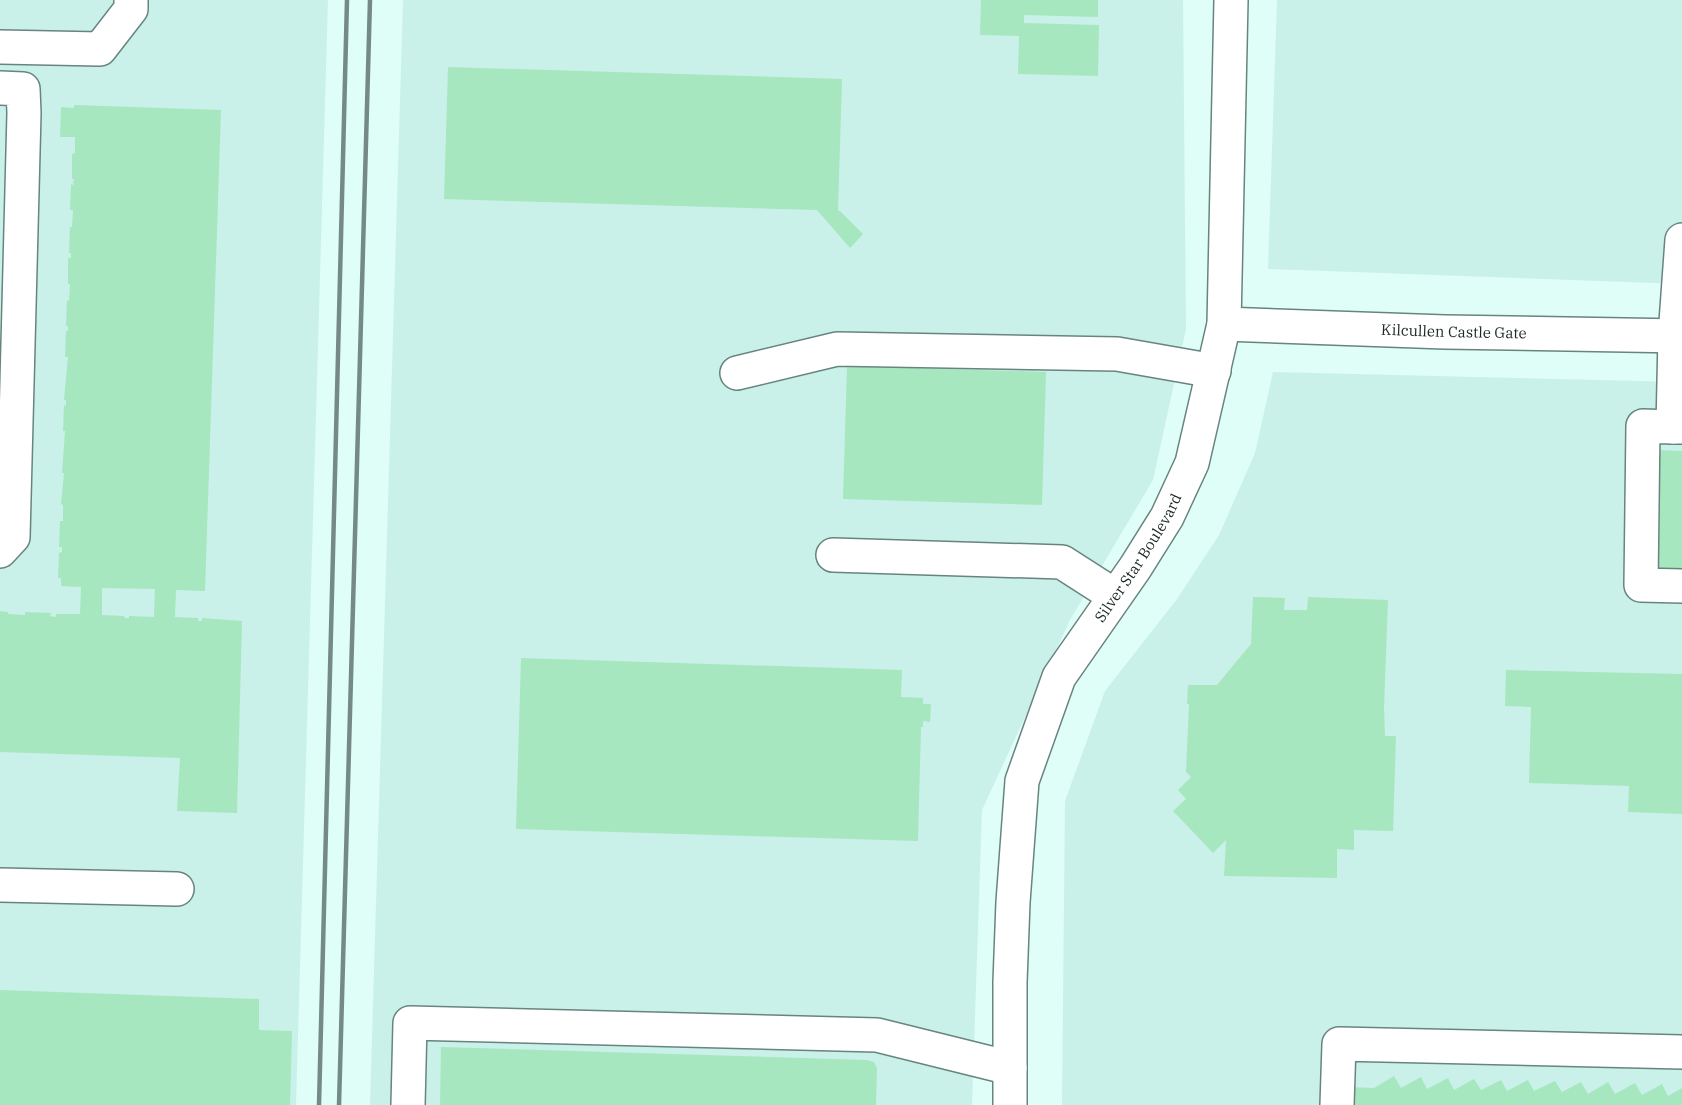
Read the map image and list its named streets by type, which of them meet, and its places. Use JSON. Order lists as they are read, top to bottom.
{
  "streets": {
    "street": ["Kilcullen Castle Gate", "Silver Star Boulevard"]
  },
  "crossings": [
    ["Kilcullen Castle Gate", "Silver Star Boulevard"]
  ]
}
